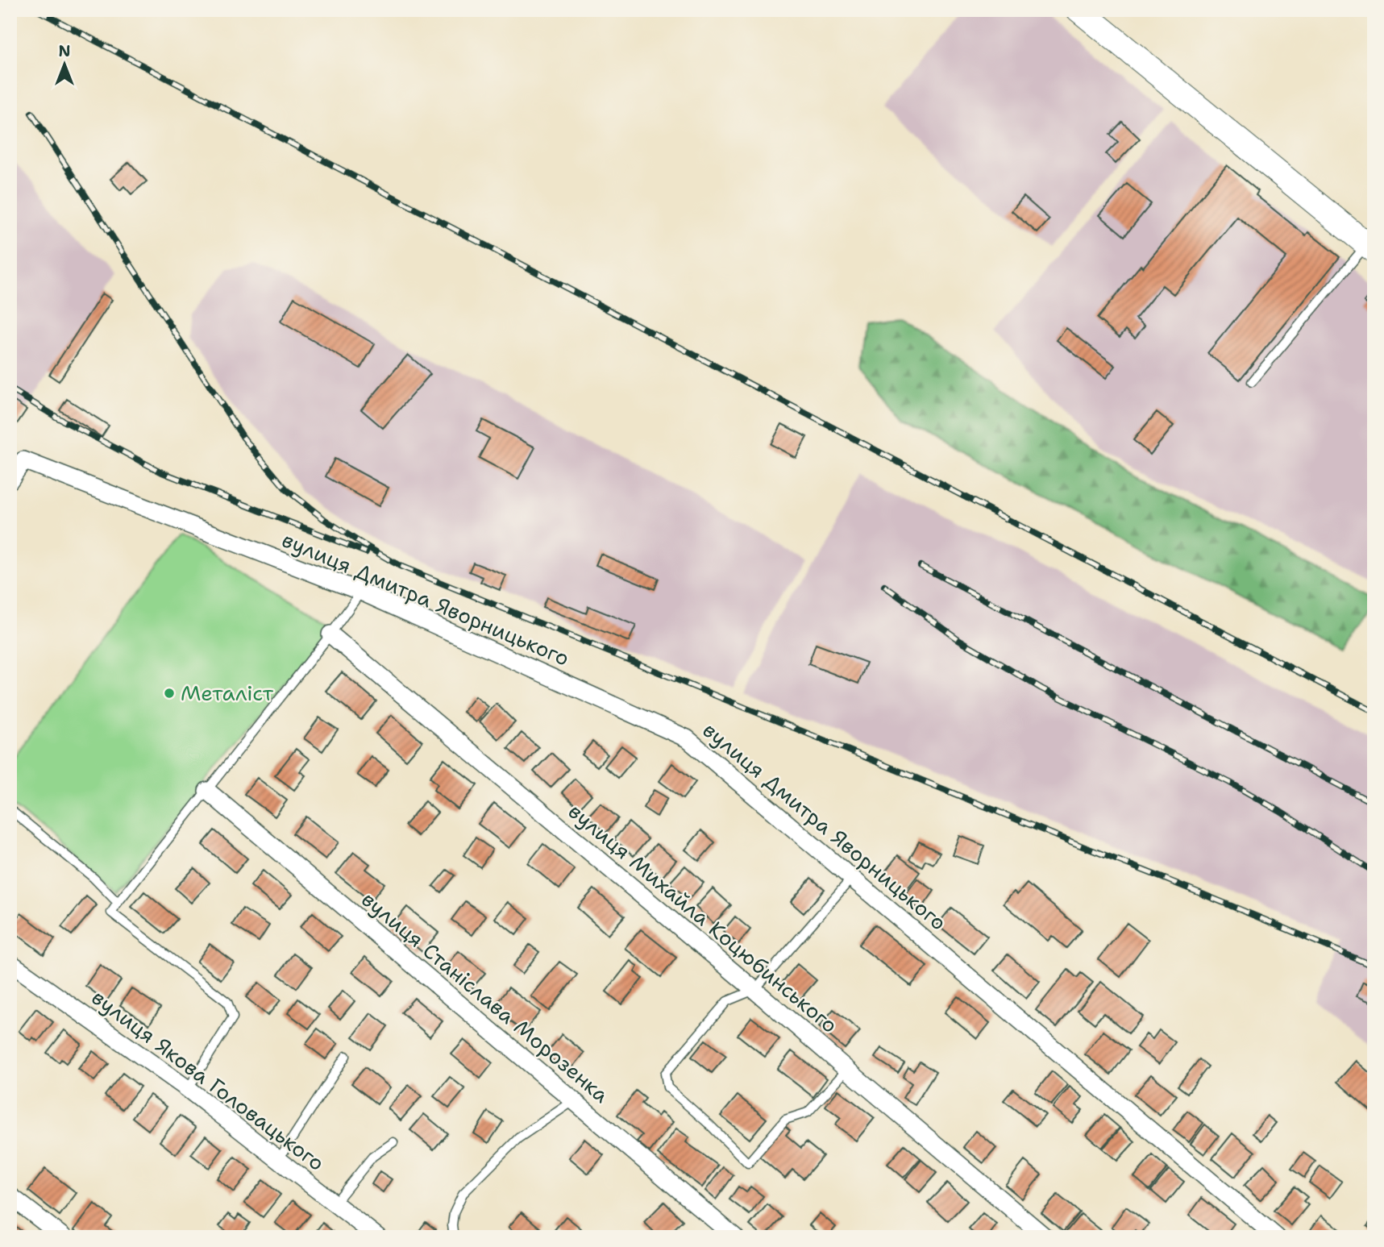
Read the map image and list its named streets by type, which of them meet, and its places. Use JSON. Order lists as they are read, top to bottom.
{
  "streets": {
    "street": [
      "вулиця Дмитра Яворницького",
      "вулиця Михайла Коцюбинського",
      "вулиця Станіслава Морозенка",
      "вулиця Якова Головацького"
    ]
  },
  "places": ["Металіст"],
  "north": "top"
}
